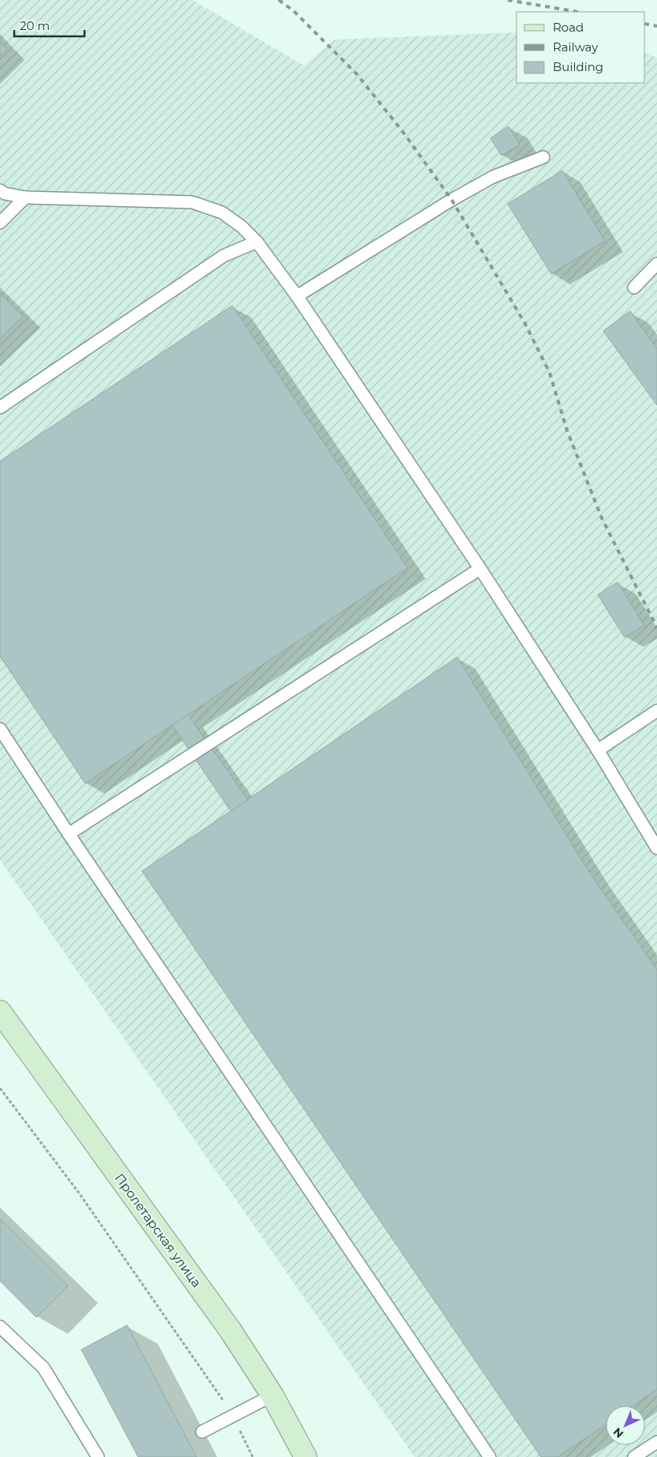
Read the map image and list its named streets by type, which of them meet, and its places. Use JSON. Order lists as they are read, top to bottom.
{
  "streets": {
    "main road": ["Пролетарская улица"]
  },
  "legend": ["Road", "Railway", "Building"],
  "scale_bar": "20 m",
  "north": "bottom left"
}
